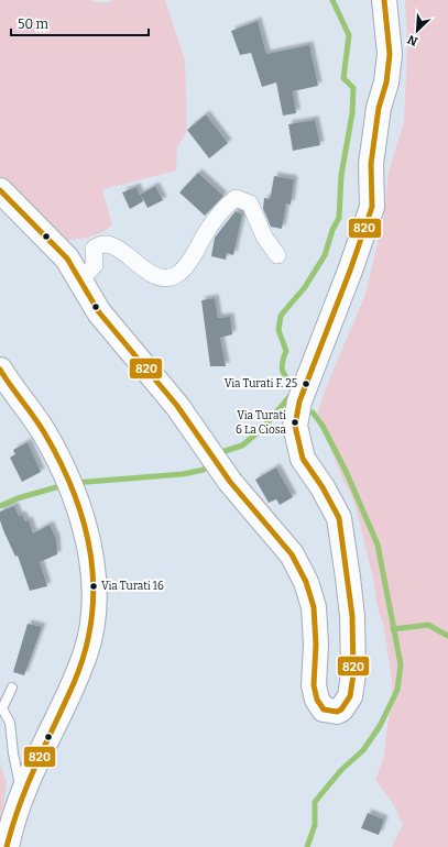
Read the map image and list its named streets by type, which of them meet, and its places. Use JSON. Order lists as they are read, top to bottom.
{
  "places": ["Via Turati F. 25", "Via Turati 6 La Ciosa", "Via Turati 16"],
  "lines": ["transit line 820"],
  "scale_bar": "50 m",
  "north": "bottom left"
}
